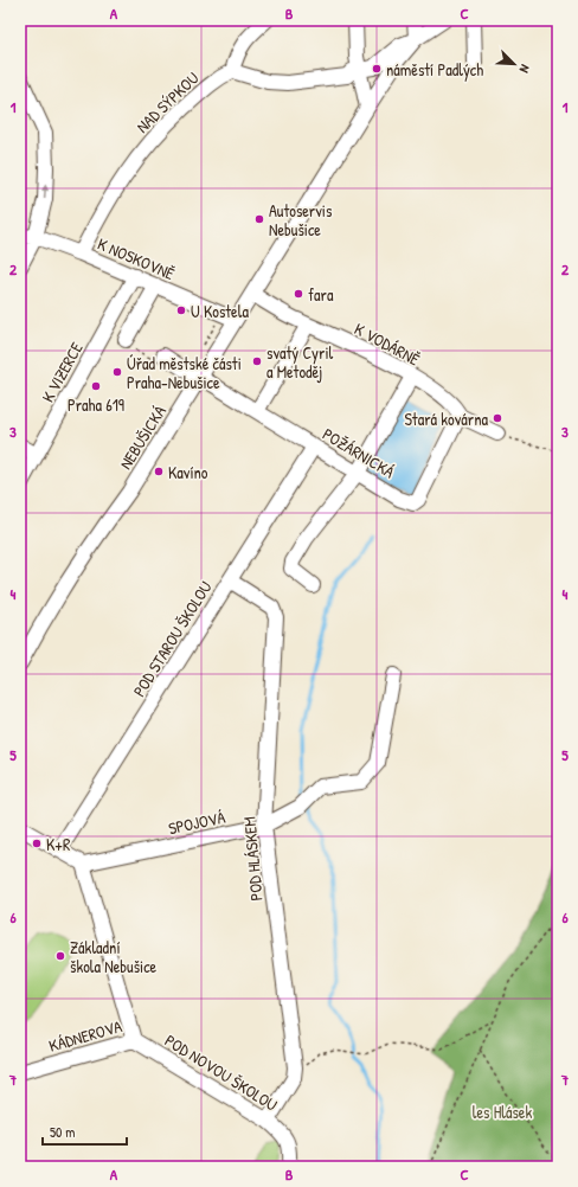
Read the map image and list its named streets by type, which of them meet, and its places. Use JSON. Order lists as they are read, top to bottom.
{
  "streets": {
    "street": [
      "NAD SÝPKOU",
      "K NOSKOVNĚ",
      "K VODÁRNĚ",
      "K VIZERCE",
      "NEBUŠICKÁ",
      "POŽÁRNICKÁ",
      "POD STAROU ŠKOLOU",
      "SPOJOVÁ",
      "POD HLÁSKEM",
      "KÁDNEROVA",
      "POD NOVOU ŠKOLOU"
    ]
  },
  "crossings": [
    ["NAD SÝPKOU", "K NOSKOVNĚ"],
    ["K NOSKOVNĚ", "K VIZERCE"],
    ["K NOSKOVNĚ", "NEBUŠICKÁ"],
    ["K VODÁRNĚ", "NEBUŠICKÁ"],
    ["K VODÁRNĚ", "POŽÁRNICKÁ"],
    ["NEBUŠICKÁ", "POŽÁRNICKÁ"],
    ["POŽÁRNICKÁ", "POD STAROU ŠKOLOU"],
    ["POD STAROU ŠKOLOU", "POD HLÁSKEM"],
    ["SPOJOVÁ", "POD HLÁSKEM"],
    ["SPOJOVÁ", "KÁDNEROVA"],
    ["KÁDNEROVA", "POD NOVOU ŠKOLOU"]
  ],
  "parks": ["les Hlásek"],
  "places": [
    "náměstí Padlých",
    "Autoservis Nebušice",
    "fara",
    "U Kostela",
    "svatý Cyril a Metoděj",
    "Úřad městské části Praha-Nebušice",
    "Praha 619",
    "Stará kovárna",
    "Kavíno",
    "K+R",
    "Základní škola Nebušice"
  ],
  "scale_bar": "50 m",
  "north": "bottom right",
  "grid": {
    "columns": ["A", "B", "C"],
    "rows": [
      "1",
      "2",
      "3",
      "4",
      "5",
      "6",
      "7"
    ]
  }
}
